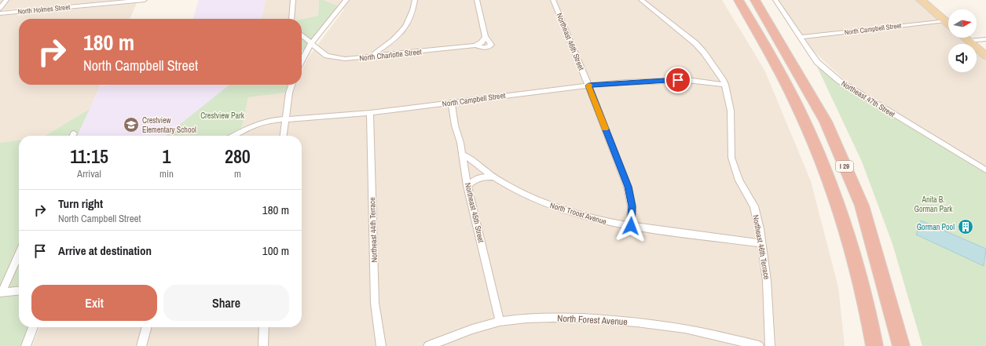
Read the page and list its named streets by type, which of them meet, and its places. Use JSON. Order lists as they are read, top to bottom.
{
  "streets": {
    "highway": ["I 29"],
    "street": [
      "North Holmes Street",
      "North Campbell Street",
      "Northeast 46th Street",
      "North Charlotte Street",
      "Northeast 47th Street",
      "Northeast 45th Street",
      "North Troost Avenue",
      "Northeast 44th Terrace",
      "Northeast 46th Terrace",
      "North Forest Avenue"
    ]
  },
  "crossings": [
    ["North Campbell Street", "Northeast 46th Street"],
    ["North Campbell Street", "Northeast 47th Street"],
    ["North Campbell Street", "Northeast 45th Street"],
    ["North Campbell Street", "Northeast 44th Terrace"],
    ["North Campbell Street", "Northeast 46th Terrace"],
    ["Northeast 46th Street", "North Troost Avenue"],
    ["Northeast 45th Street", "North Troost Avenue"],
    ["Northeast 45th Street", "North Forest Avenue"],
    ["North Troost Avenue", "Northeast 46th Terrace"]
  ],
  "parks": ["Crestview Park", "Anita B. Gorman Park"],
  "places": {
    "school or university": ["Crestview Elementary School"],
    "building": ["Gorman Pool"]
  },
  "north": "right",
  "page": {
    "turn": ["180 m", "North Campbell Street"],
    "eta": [
      "11:15",
      "Arrival",
      "1",
      "min",
      "280",
      "m"
    ],
    "list": [
      {
        "name": "Turn right",
        "note": "North Campbell Street",
        "value": "180 m"
      },
      {
        "name": "Arrive at destination",
        "value": "100 m"
      }
    ],
    "buttons": ["Exit", "Share"]
  }
}
